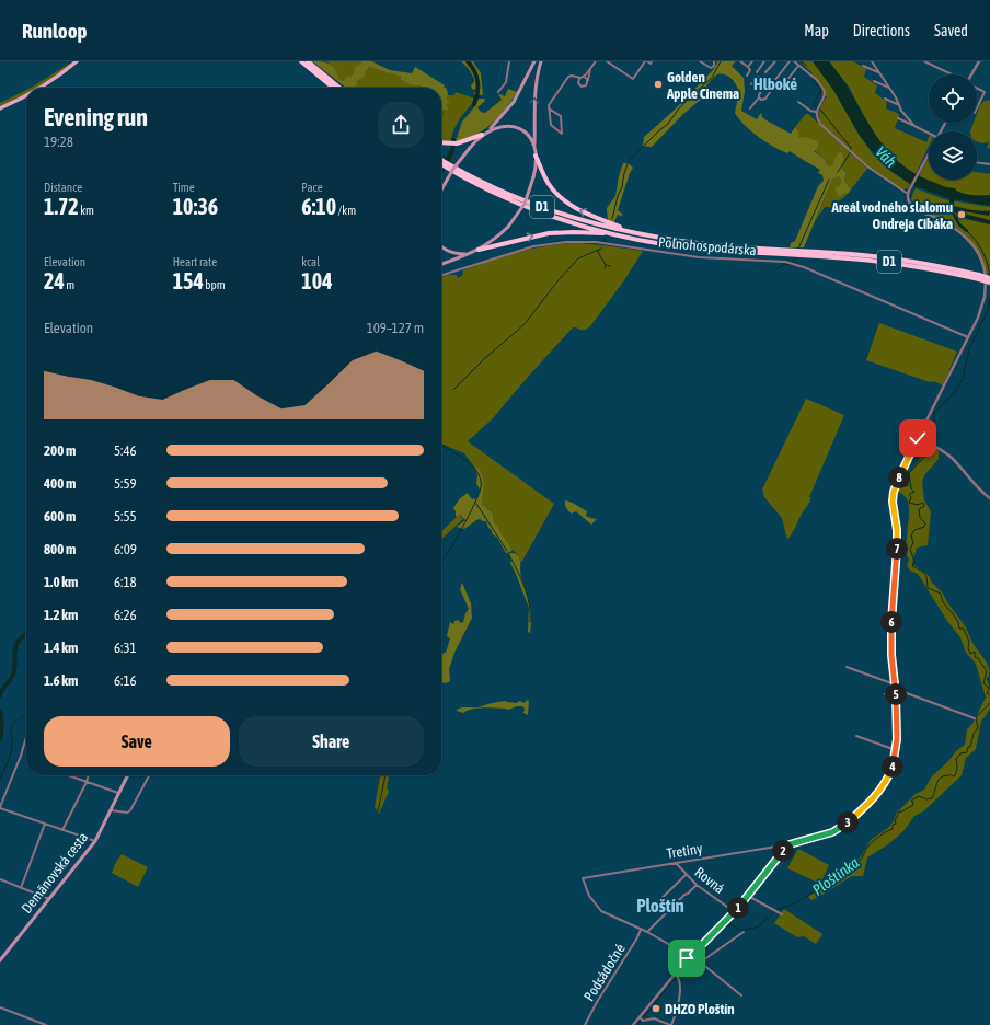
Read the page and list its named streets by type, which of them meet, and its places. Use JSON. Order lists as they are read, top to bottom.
{
  "streets": {
    "highway": ["D1"],
    "main road": ["Demänovská cesta"],
    "street": [
      "Poľnohospodárska",
      "Tretiny",
      "Rovná",
      "Podsádočné"
    ]
  },
  "crossings": [
    ["Tretiny", "Rovná"],
    ["Tretiny", "Podsádočné"]
  ],
  "districts": ["Hlboké", "Ploštín"],
  "water": ["Váh", "Ploštínka"],
  "places": ["Golden Apple Cinema", "Areál vodného slalomu Ondreja Cibáka", "DHZO Ploštín"],
  "page": {
    "header": "Runloop",
    "nav": ["Map", "Directions", "Saved"],
    "heading": ["Evening run", "19:28"],
    "stats": [
      ["Distance", "1.72 km"],
      ["Time", "10:36"],
      ["Pace", "6:10 /km"],
      ["Elevation", "24 m"],
      ["Heart rate", "154 bpm"],
      ["kcal", "104"]
    ],
    "chart": ["Elevation", "109–127 m"],
    "list": [
      {
        "name": "200 m",
        "note": "5:46"
      },
      {
        "name": "400 m",
        "note": "5:59"
      },
      {
        "name": "600 m",
        "note": "5:55"
      },
      {
        "name": "800 m",
        "note": "6:09"
      },
      {
        "name": "1.0 km",
        "note": "6:18"
      },
      {
        "name": "1.2 km",
        "note": "6:26"
      },
      {
        "name": "1.4 km",
        "note": "6:31"
      },
      {
        "name": "1.6 km",
        "note": "6:16"
      }
    ],
    "pins": [
      "8",
      "7",
      "6",
      "5",
      "4",
      "3",
      "2",
      "1"
    ],
    "buttons": ["Save", "Share"]
  }
}
